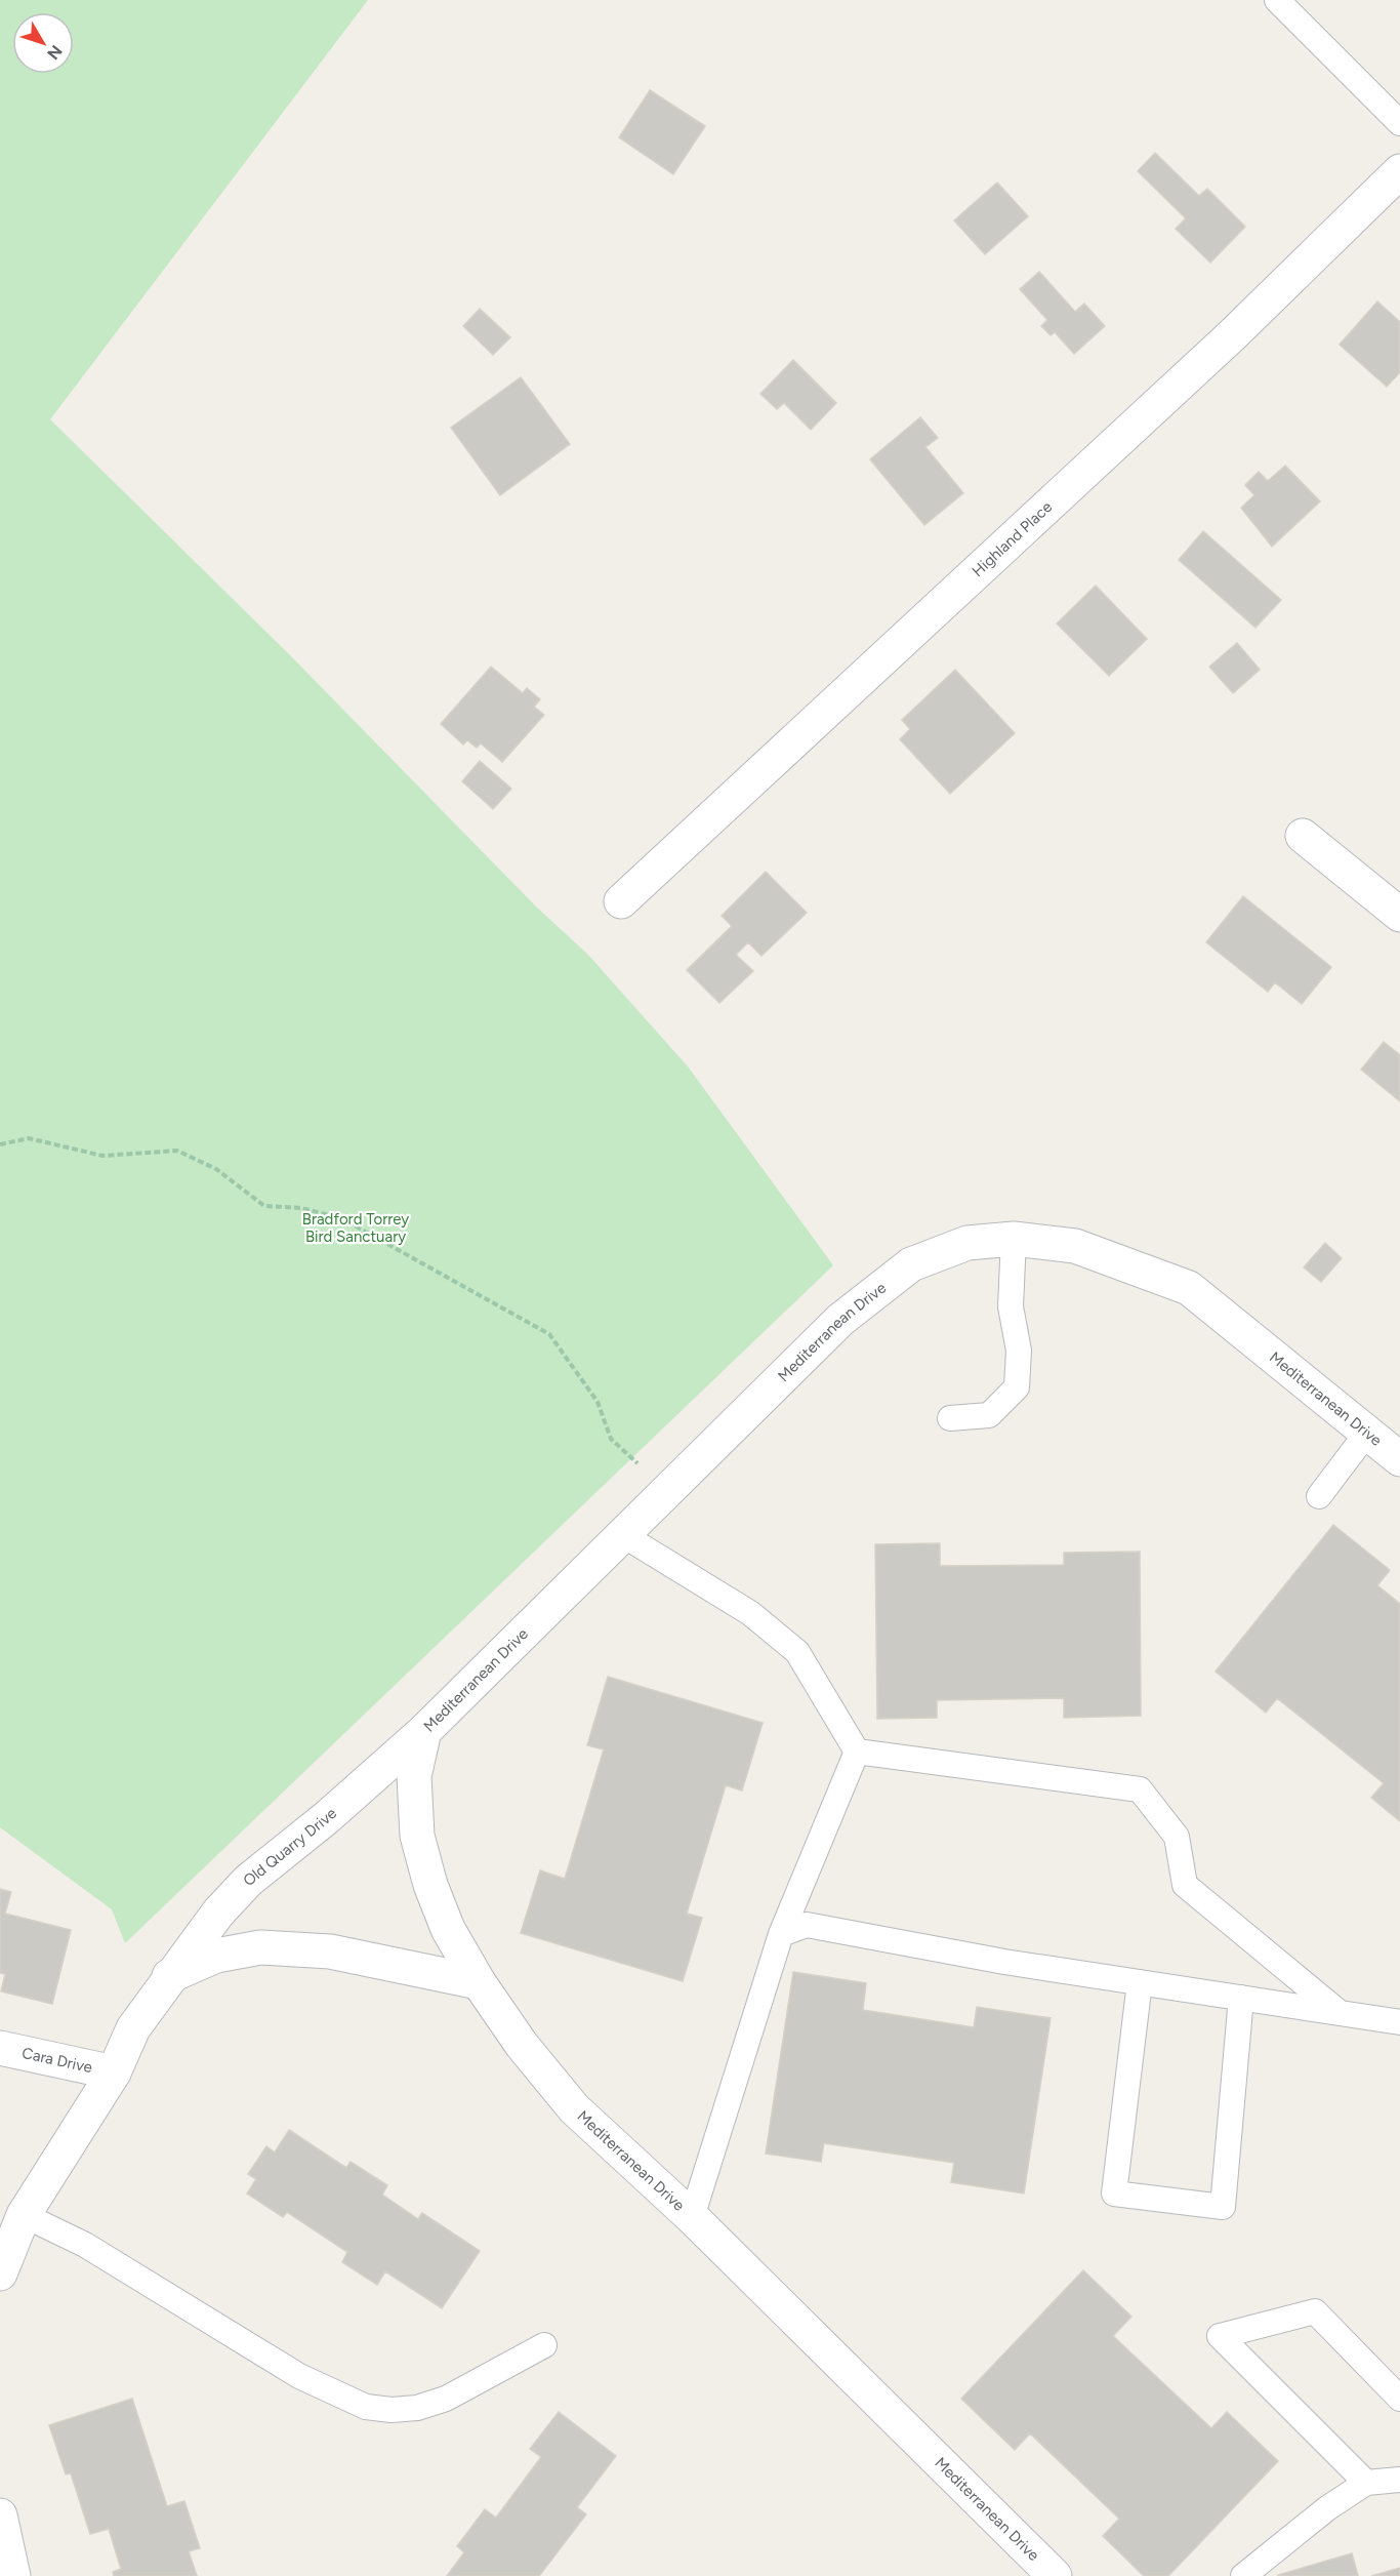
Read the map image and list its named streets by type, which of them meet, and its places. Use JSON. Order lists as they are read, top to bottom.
{
  "streets": {
    "street": [
      "Highland Place",
      "Mediterranean Drive",
      "Old Quarry Drive",
      "Cara Drive"
    ]
  },
  "crossings": [
    ["Mediterranean Drive", "Old Quarry Drive"],
    ["Old Quarry Drive", "Cara Drive"]
  ],
  "parks": ["Bradford Torrey Bird Sanctuary"],
  "north": "bottom right"
}
